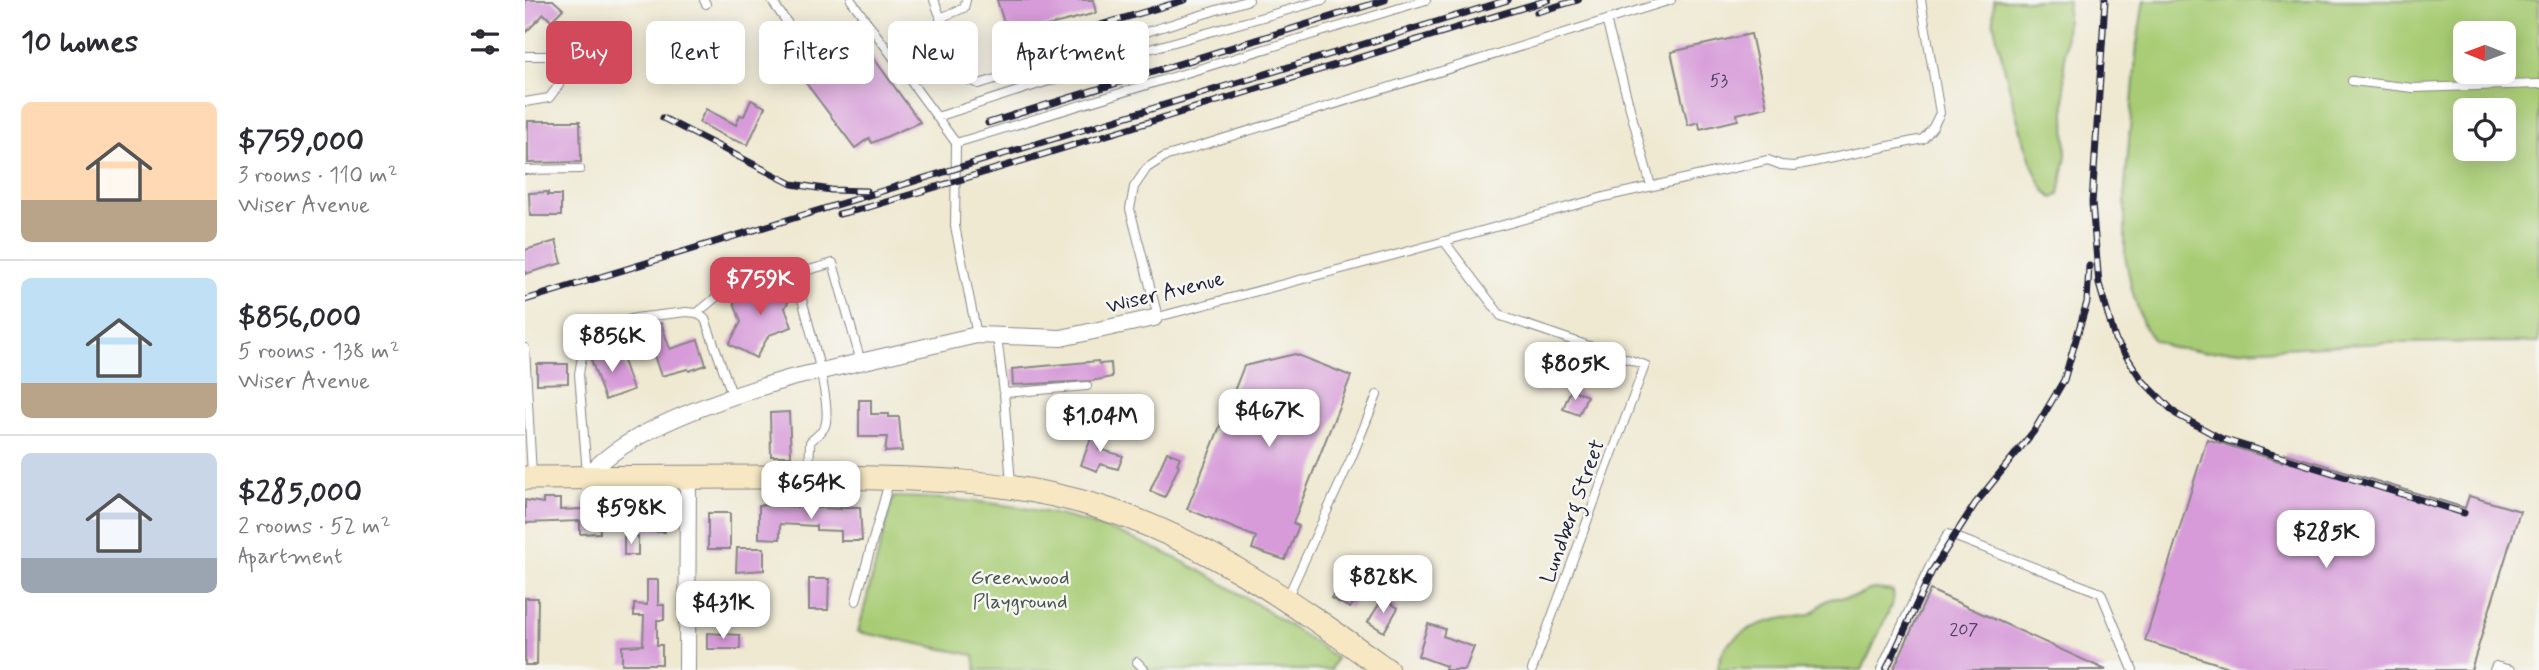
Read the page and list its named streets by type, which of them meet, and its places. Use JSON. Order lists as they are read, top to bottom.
{
  "streets": {
    "street": ["Wiser Avenue"],
    "lane": ["Lundberg Street"]
  },
  "crossings": [
    ["Wiser Avenue", "Lundberg Street"]
  ],
  "parks": ["Greenwood Playground"],
  "house_numbers": ["53", "207"],
  "north": "left",
  "page": {
    "heading": "10 homes",
    "chip": [
      "Buy",
      "Rent",
      "Filters",
      "New",
      "Apartment"
    ],
    "list": [
      {
        "name": "$759,000",
        "note": "3 rooms · 110 m² · Wiser Avenue"
      },
      {
        "name": "$856,000",
        "note": "5 rooms · 138 m² · Wiser Avenue"
      },
      {
        "name": "$285,000",
        "note": "2 rooms · 52 m² · Apartment"
      }
    ],
    "price": [
      "$759K",
      "$856K",
      "$805K",
      "$467K",
      "$1.04M",
      "$654K",
      "$598K",
      "$285K",
      "$828K",
      "$431K"
    ]
  }
}
